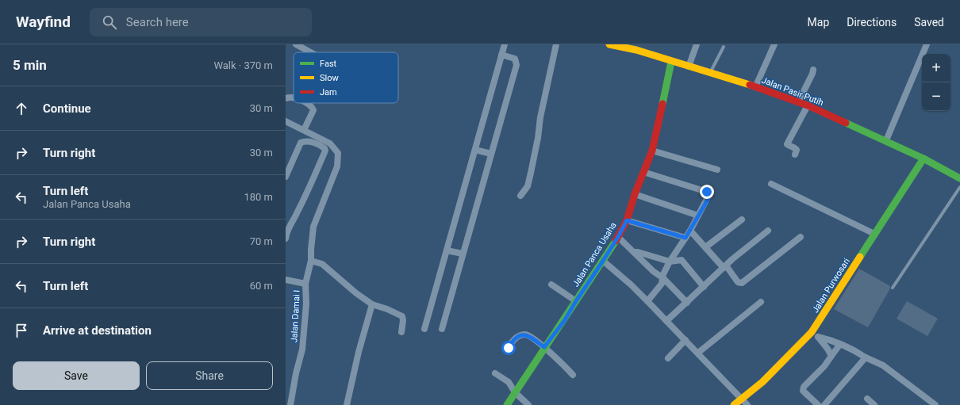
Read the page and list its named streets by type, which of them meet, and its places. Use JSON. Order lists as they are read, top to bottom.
{
  "streets": {
    "main road": ["Jalan Pasir Putih", "Jalan Panca Usaha", "Jalan Purwosari"],
    "street": ["Jalan Damai I"]
  },
  "crossings": [
    ["Jalan Pasir Putih", "Jalan Panca Usaha"],
    ["Jalan Pasir Putih", "Jalan Purwosari"]
  ],
  "legend": ["Fast", "Slow", "Jam"],
  "page": {
    "header": "Wayfind",
    "search": "Search here",
    "nav": ["Map", "Directions", "Saved"],
    "heading": ["5 min", "Walk · 370 m"],
    "map_buttons": ["+", "−"],
    "list": [
      ["Continue", "30 m"],
      ["Turn right", "30 m"],
      ["Turn left", "Jalan Panca Usaha", "180 m"],
      ["Turn right", "70 m"],
      ["Turn left", "60 m"],
      "Arrive at destination"
    ],
    "buttons": ["Save", "Share"]
  }
}
